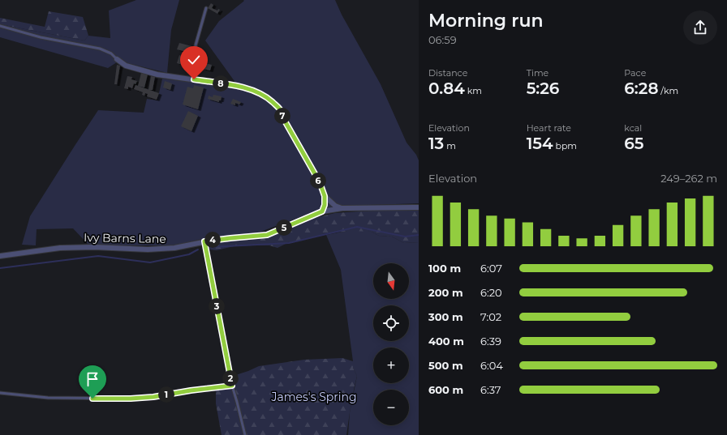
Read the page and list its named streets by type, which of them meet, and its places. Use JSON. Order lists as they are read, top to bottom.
{
  "streets": {
    "street": ["Ivy Barns Lane"]
  },
  "parks": ["James's Spring"],
  "north": "bottom",
  "page": {
    "heading": ["Morning run", "06:59"],
    "stats": [
      ["Distance", "0.84 km"],
      ["Time", "5:26"],
      ["Pace", "6:28 /km"],
      ["Elevation", "13 m"],
      ["Heart rate", "154 bpm"],
      ["kcal", "65"]
    ],
    "pins": [
      "8",
      "7",
      "6",
      "5",
      "4",
      "3",
      "2",
      "1"
    ],
    "chart": ["Elevation", "249–262 m"],
    "list": [
      {
        "name": "100 m",
        "note": "6:07"
      },
      {
        "name": "200 m",
        "note": "6:20"
      },
      {
        "name": "300 m",
        "note": "7:02"
      },
      {
        "name": "400 m",
        "note": "6:39"
      },
      {
        "name": "500 m",
        "note": "6:04"
      },
      {
        "name": "600 m",
        "note": "6:37"
      }
    ],
    "map_buttons": ["+", "−"]
  }
}
